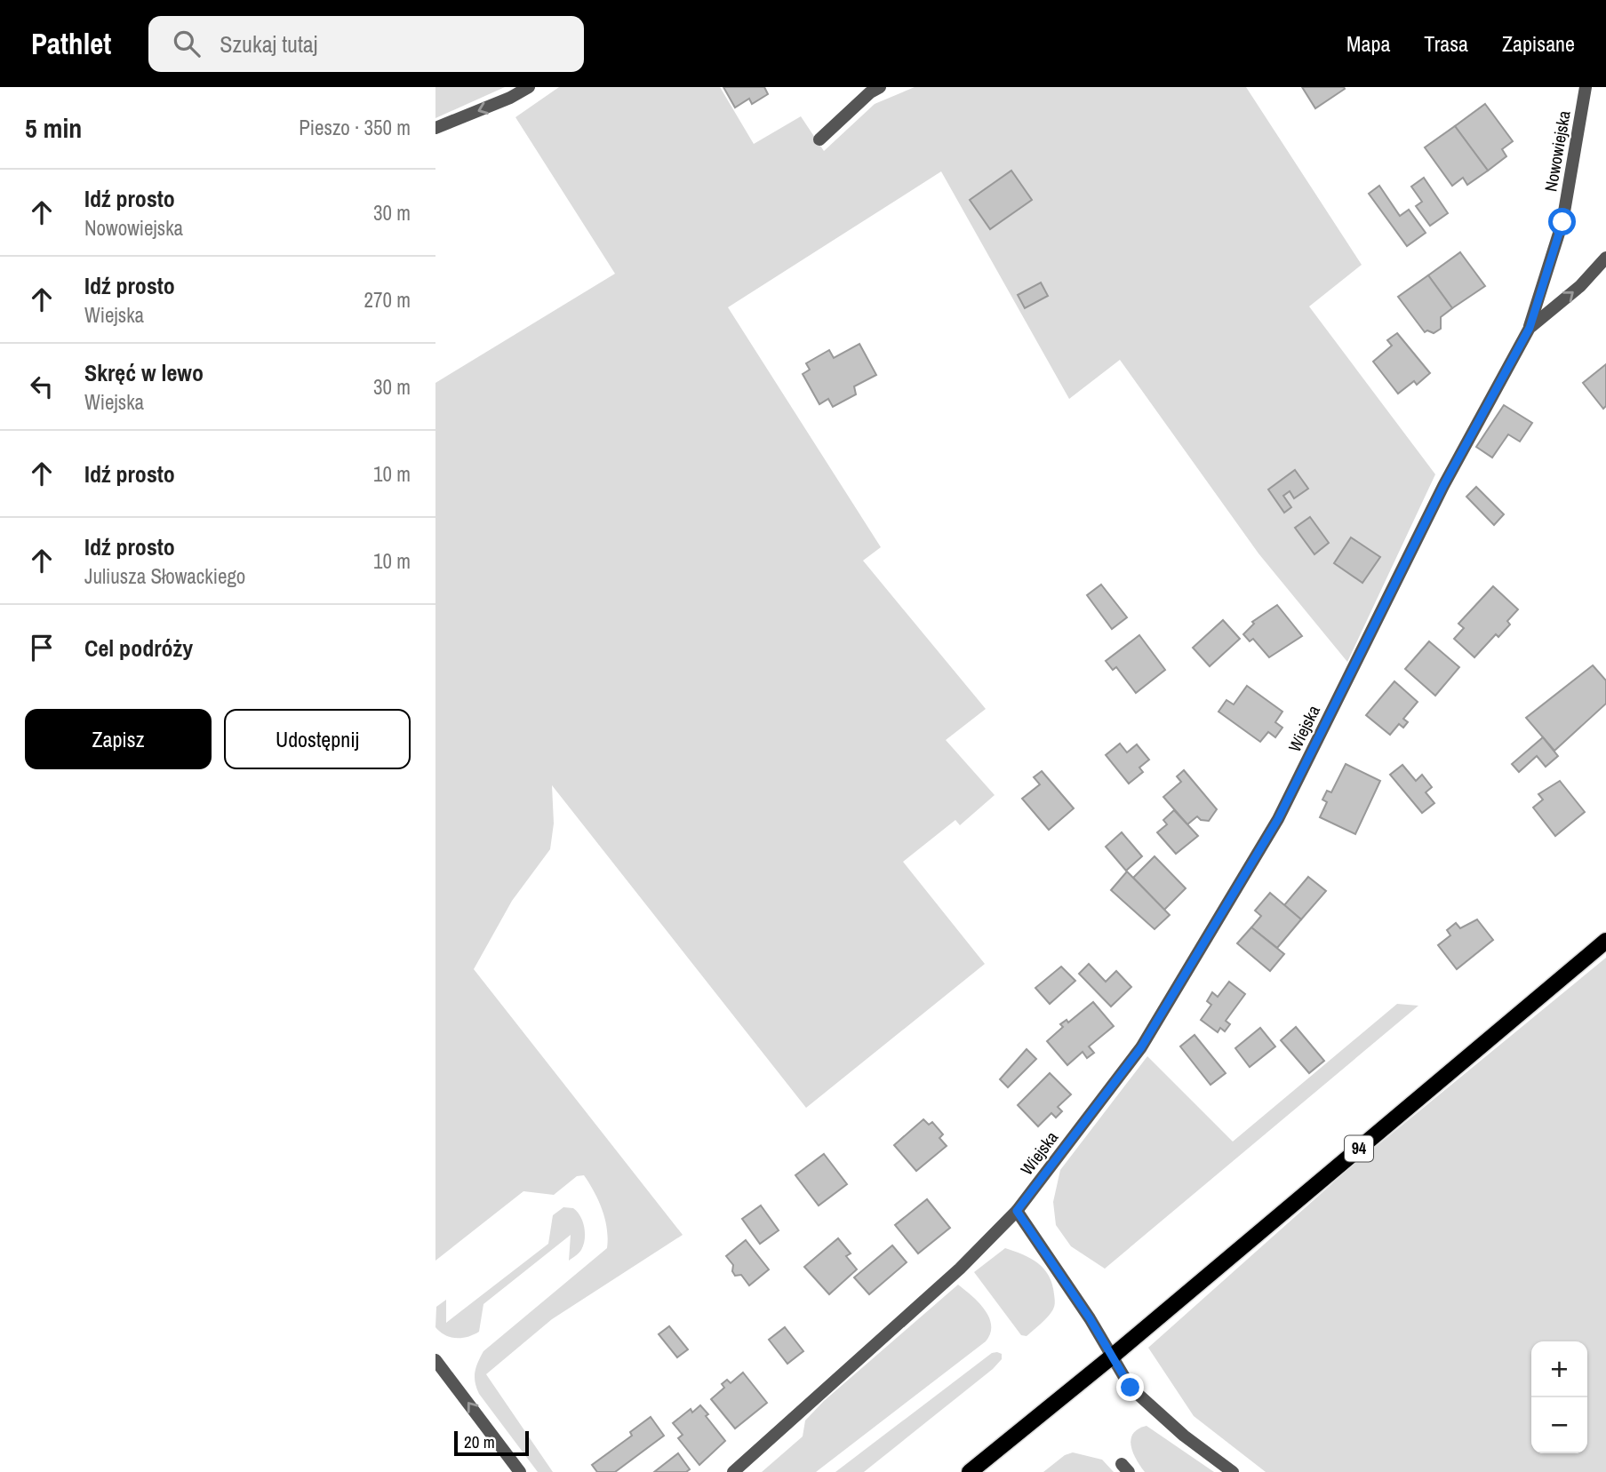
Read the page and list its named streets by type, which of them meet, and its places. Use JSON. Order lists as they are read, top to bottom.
{
  "streets": {
    "main road": ["94"],
    "street": ["Nowowiejska", "Wiejska"]
  },
  "crossings": [
    ["Nowowiejska", "Wiejska"]
  ],
  "scale_bar": "20 m",
  "page": {
    "header": "Pathlet",
    "search": "Szukaj tutaj",
    "nav": ["Mapa", "Trasa", "Zapisane"],
    "heading": ["5 min", "Pieszo · 350 m"],
    "list": [
      ["Idź prosto", "Nowowiejska", "30 m"],
      ["Idź prosto", "Wiejska", "270 m"],
      ["Skręć w lewo", "Wiejska", "30 m"],
      ["Idź prosto", "10 m"],
      ["Idź prosto", "Juliusza Słowackiego", "10 m"],
      "Cel podróży"
    ],
    "buttons": ["Zapisz", "Udostępnij"],
    "map_buttons": ["+", "−"],
    "scale": "20 m"
  }
}
